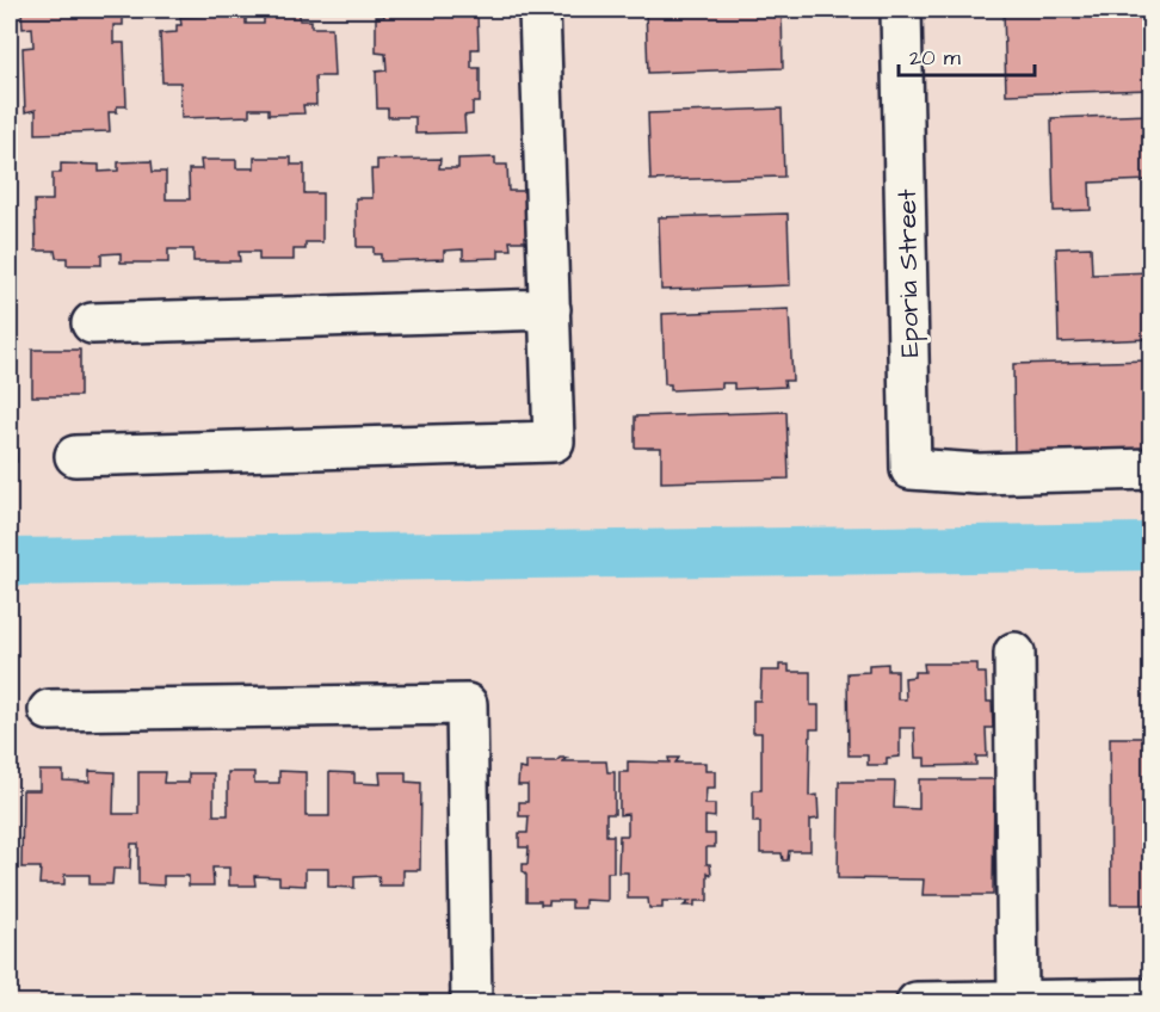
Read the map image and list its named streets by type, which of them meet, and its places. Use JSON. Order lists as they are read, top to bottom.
{
  "streets": {
    "street": ["Eporia Street"]
  },
  "scale_bar": "20 m"
}
